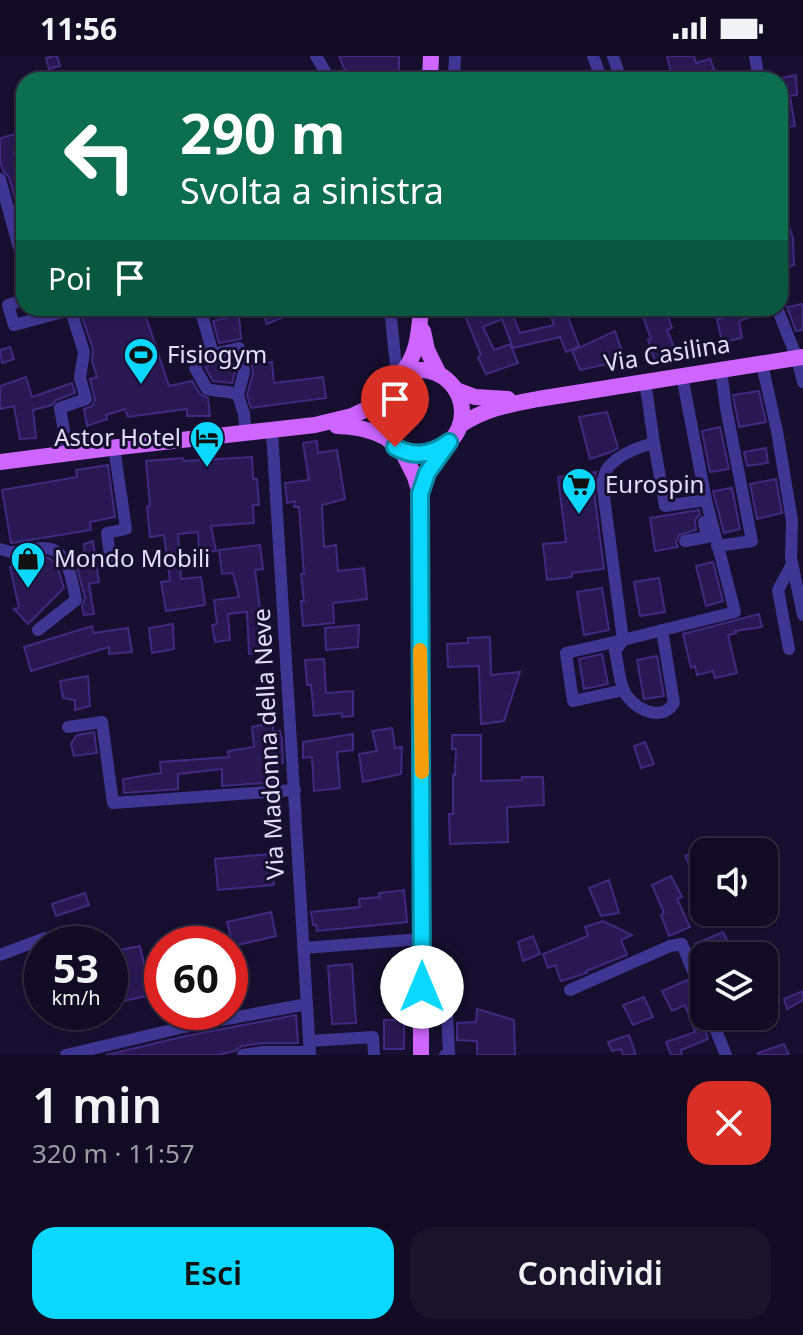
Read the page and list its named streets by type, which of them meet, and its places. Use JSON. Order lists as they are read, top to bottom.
{
  "streets": {
    "main road": ["Via Casilina"],
    "street": ["Via Madonna della Neve"]
  },
  "places": {
    "sports": ["Fisiogym"],
    "hotel": ["Astor Hotel"],
    "supermarket": ["Eurospin"],
    "shop": ["Mondo Mobili"]
  },
  "page": {
    "status": "11:56",
    "turn": ["290 m", "Svolta a sinistra"],
    "then": "Poi",
    "speed": "53 km/h",
    "limit": "60",
    "heading": ["1 min", "320 m · 11:57"],
    "buttons": ["Esci", "Condividi"]
  }
}
